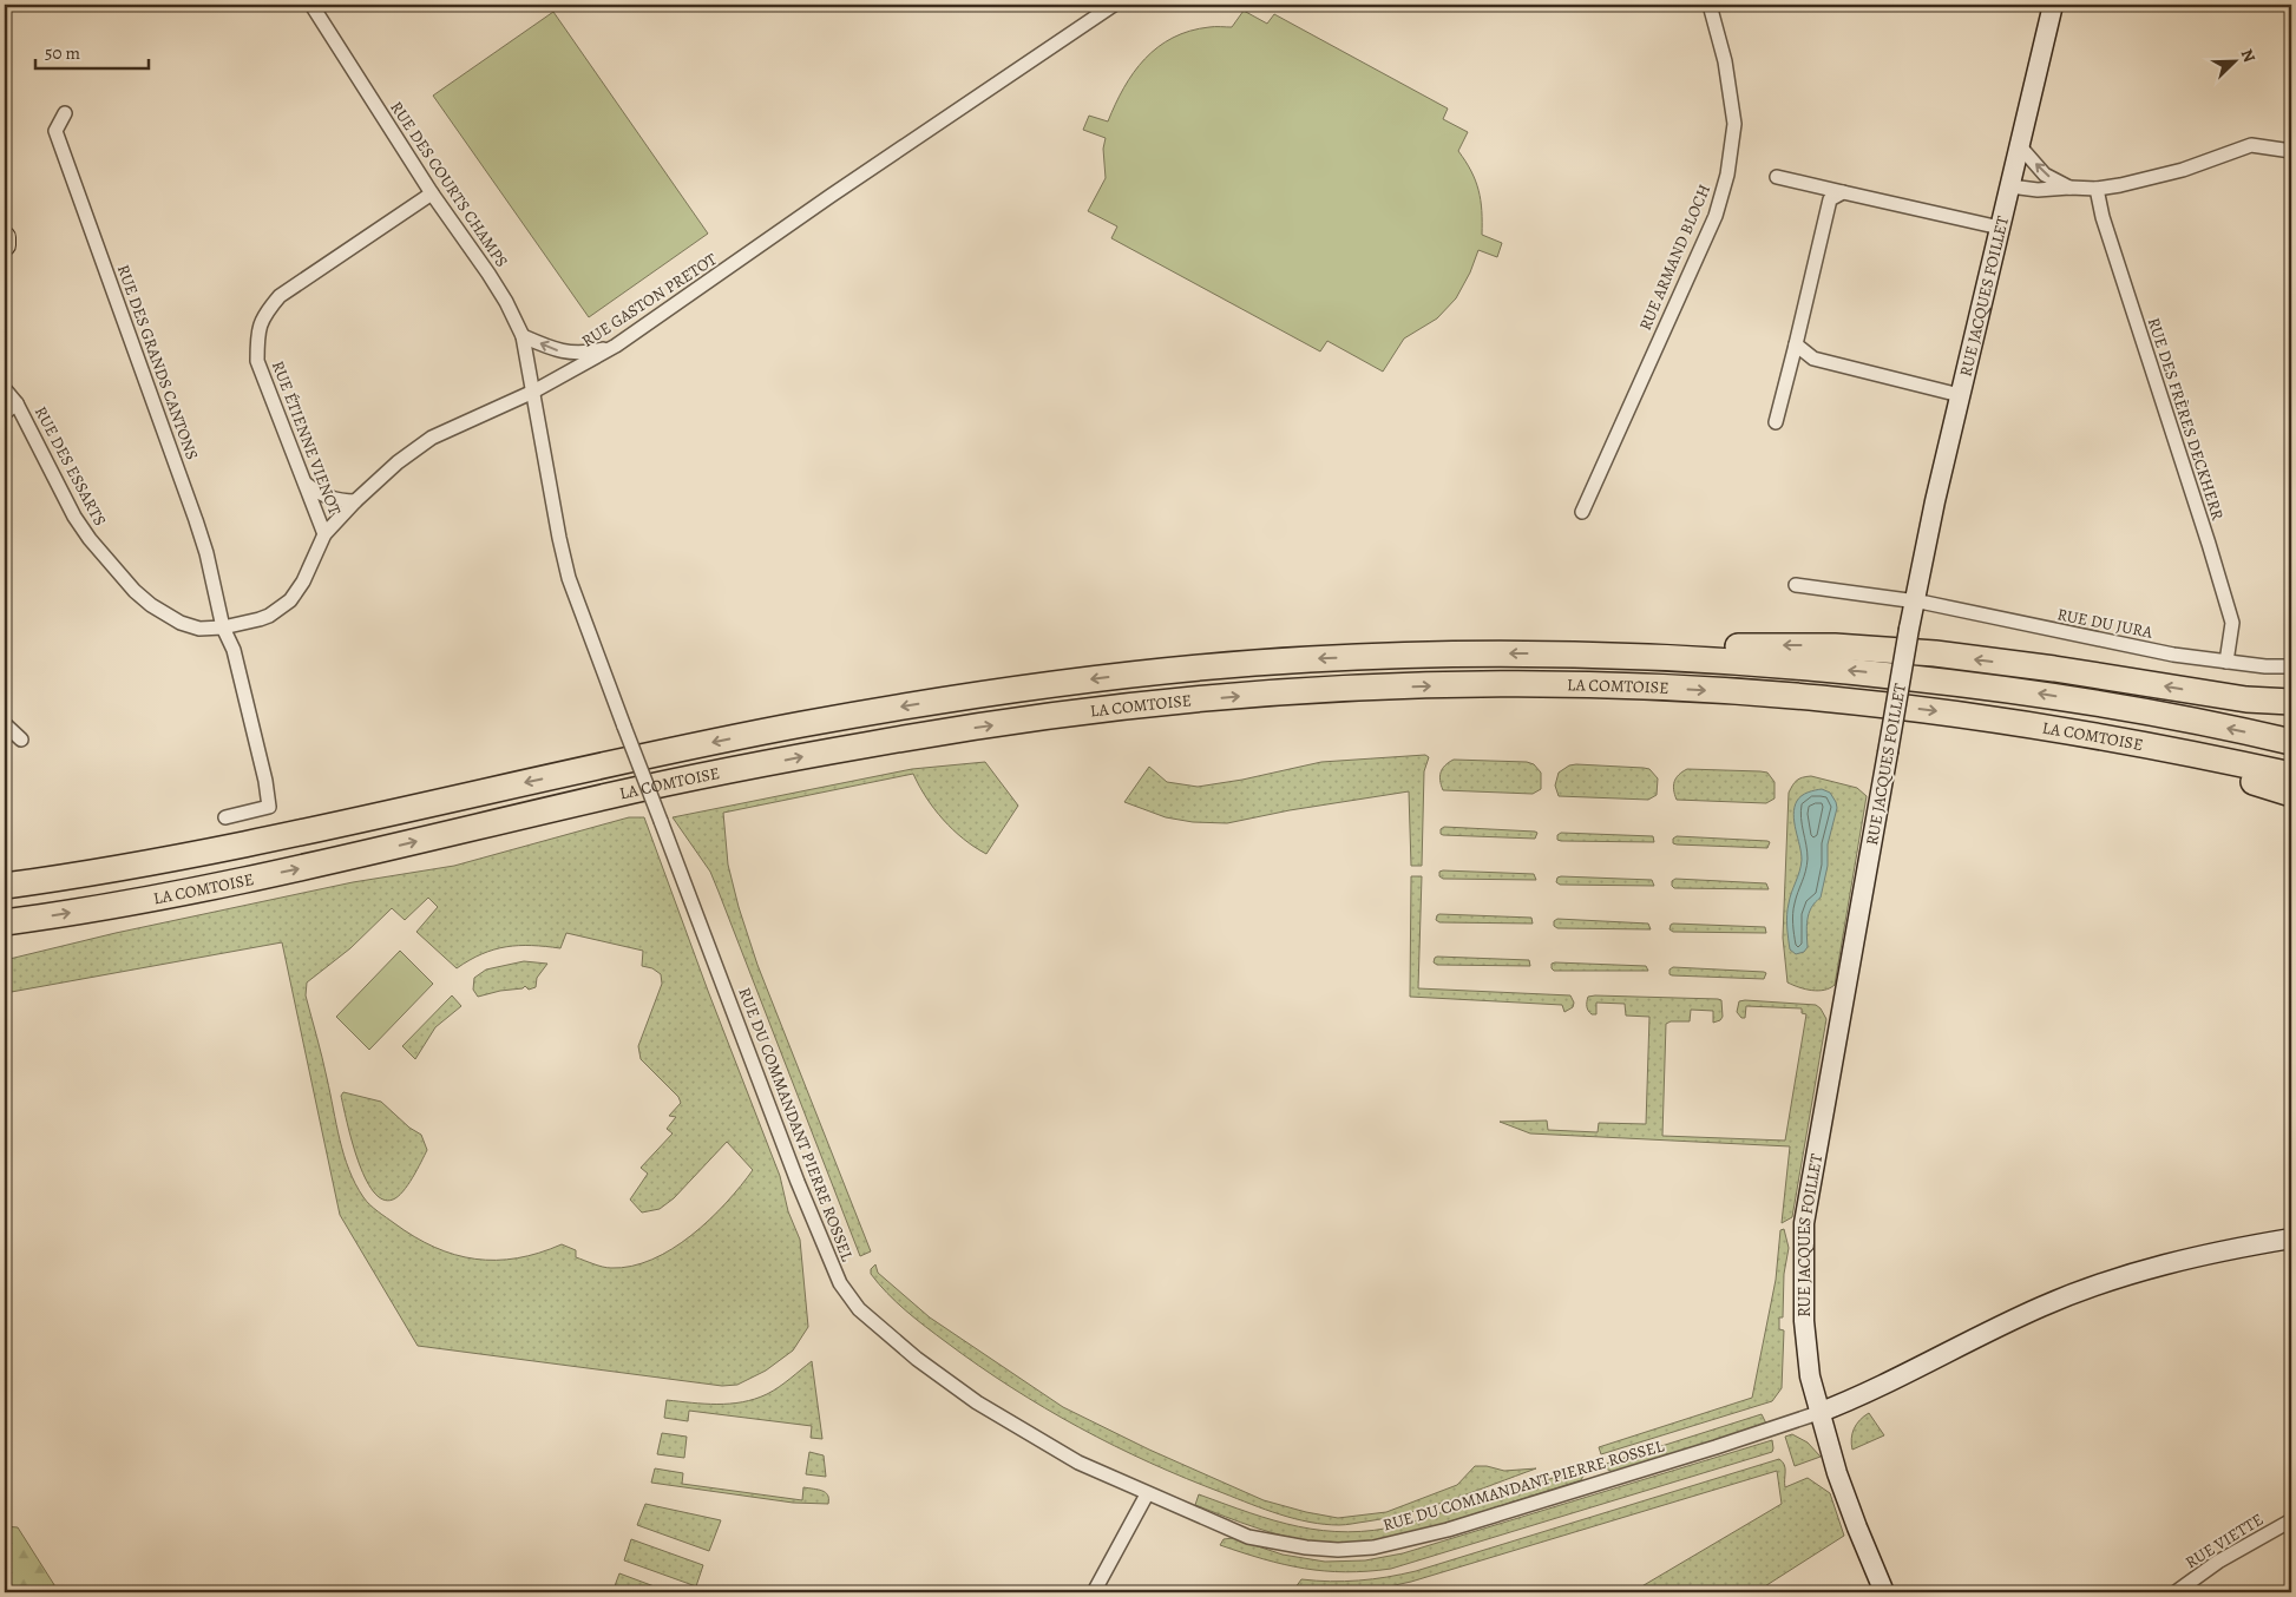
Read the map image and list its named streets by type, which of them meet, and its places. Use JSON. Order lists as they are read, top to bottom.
{
  "streets": {
    "highway": ["LA COMTOISE"],
    "main road": ["RUE JACQUES FOILLET"],
    "street": [
      "RUE DES COURTS CHAMPS",
      "RUE ARMAND BLOCH",
      "RUE GASTON PRETOT",
      "RUE DES GRANDS CANTONS",
      "RUE DES FRÈRES DECKHERR",
      "RUE ÉTIENNE VIENOT",
      "RUE DES ESSARTS",
      "RUE DU JURA",
      "RUE DU COMMANDANT PIERRE ROSSEL",
      "RUE VIETTE"
    ]
  },
  "crossings": [
    ["RUE DES COURTS CHAMPS", "RUE GASTON PRETOT"],
    ["RUE DES COURTS CHAMPS", "RUE ÉTIENNE VIENOT"],
    ["RUE DES COURTS CHAMPS", "RUE DU COMMANDANT PIERRE ROSSEL"],
    ["RUE JACQUES FOILLET", "RUE DU JURA"],
    ["RUE JACQUES FOILLET", "RUE DU COMMANDANT PIERRE ROSSEL"],
    ["RUE GASTON PRETOT", "RUE DES GRANDS CANTONS"],
    ["RUE GASTON PRETOT", "RUE ÉTIENNE VIENOT"],
    ["RUE GASTON PRETOT", "RUE DES ESSARTS"],
    ["RUE GASTON PRETOT", "RUE DU COMMANDANT PIERRE ROSSEL"],
    ["RUE DES GRANDS CANTONS", "RUE DES ESSARTS"],
    ["RUE DES FRÈRES DECKHERR", "RUE DU JURA"]
  ],
  "scale_bar": "50 m",
  "north": "top right"
}
